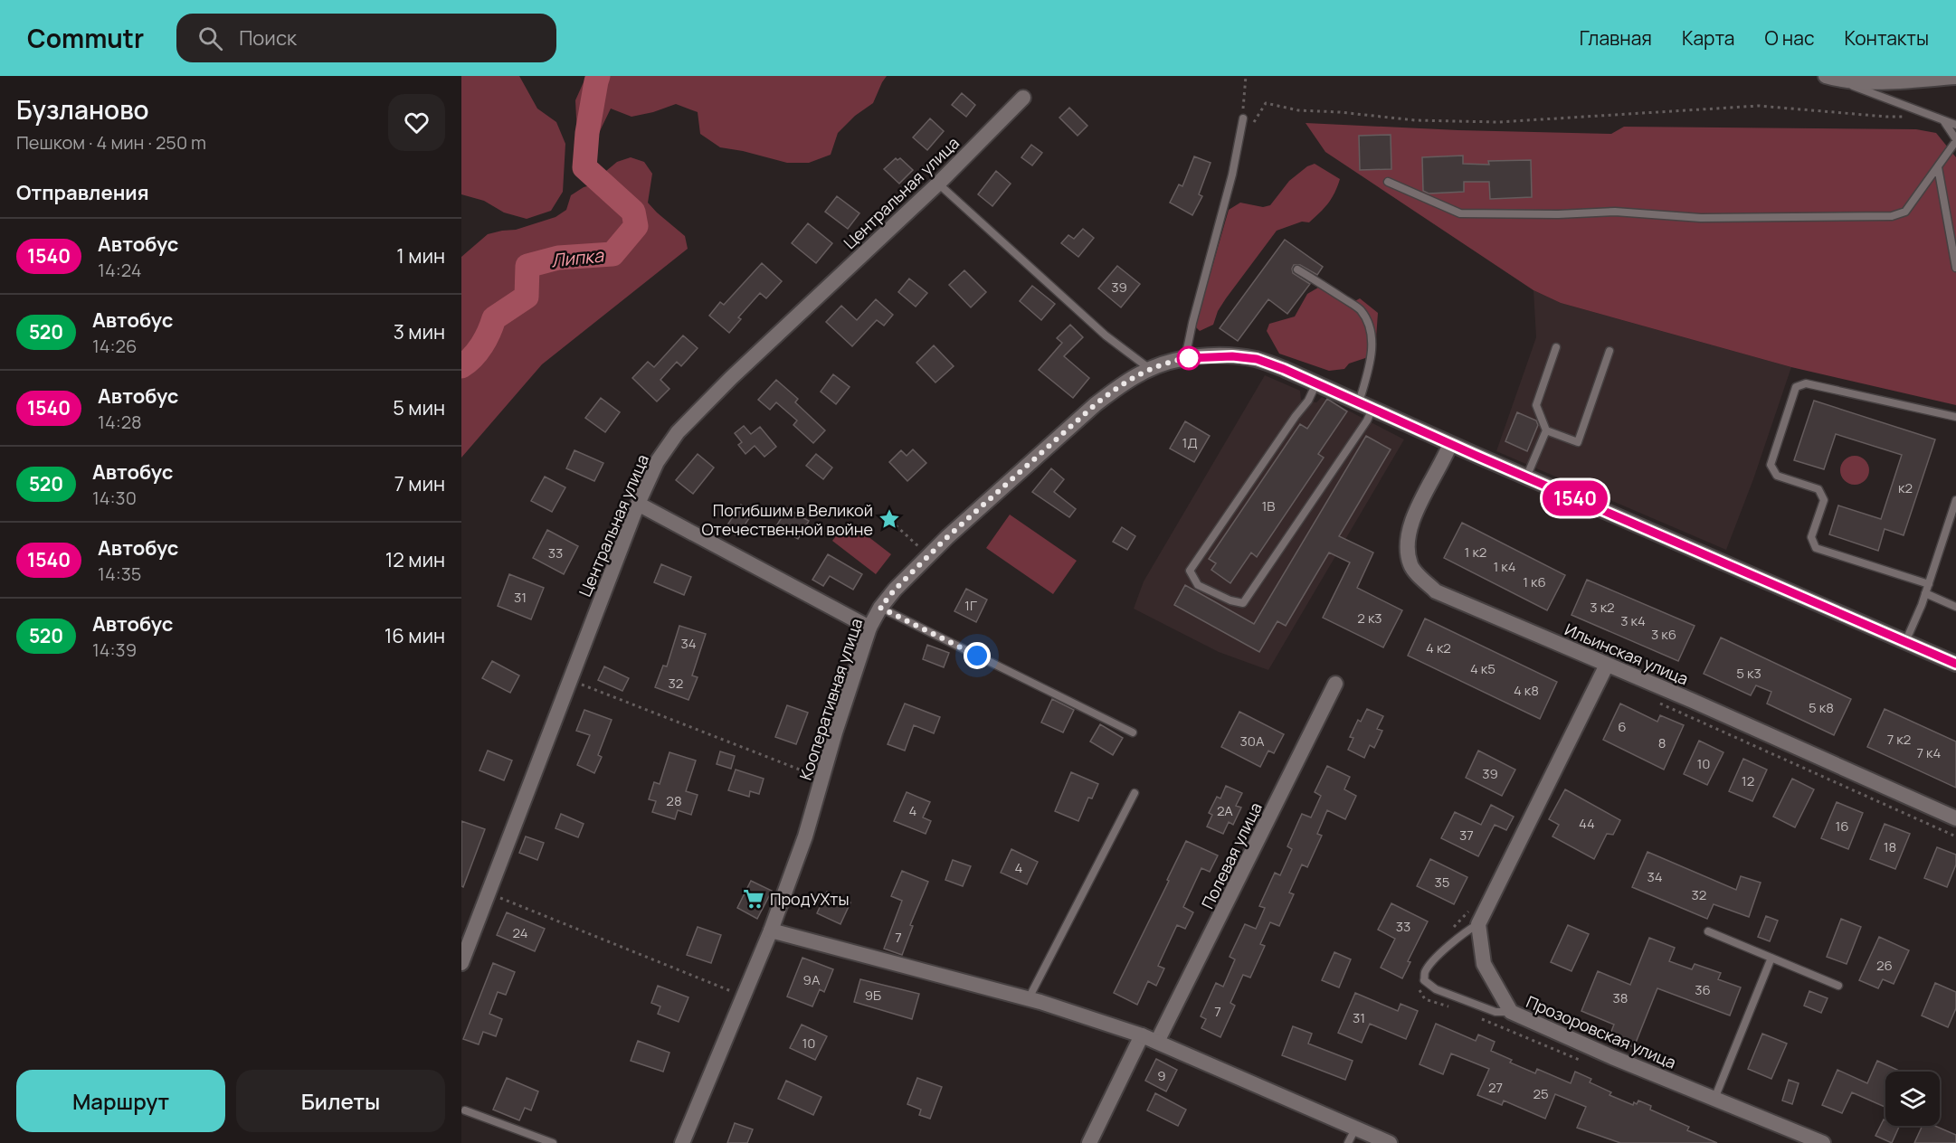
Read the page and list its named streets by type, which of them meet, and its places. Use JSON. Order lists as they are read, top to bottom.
{
  "streets": {
    "street": [
      "Центральная улица",
      "Ильинская улица",
      "Кооперативная улица",
      "Полевая улица",
      "Прозоровская улица"
    ]
  },
  "crossings": [
    ["Ильинская улица", "Кооперативная улица"]
  ],
  "water": ["Липка"],
  "places": {
    "place": ["Погибшим в Великой Отечественной войне"],
    "supermarket": ["ПродУХты"]
  },
  "lines": ["bus line 1540"],
  "house_numbers": [
    "39",
    "1Д",
    "к2",
    "1В",
    "1 к2",
    "33",
    "1 к4",
    "1 к6",
    "31",
    "1Г",
    "3 к2",
    "2 к3",
    "3 к4",
    "3 к6",
    "34",
    "4 к2",
    "4 к5",
    "5 к3",
    "32",
    "4 к8",
    "5 к8",
    "6",
    "7 к2",
    "30А",
    "8",
    "7 к4",
    "10",
    "39",
    "12",
    "28",
    "4",
    "2А",
    "44",
    "16",
    "37",
    "18",
    "4",
    "34",
    "35",
    "32",
    "33",
    "24",
    "7",
    "26",
    "9А",
    "36",
    "9Б",
    "38",
    "7",
    "31",
    "10",
    "9",
    "27",
    "25"
  ],
  "page": {
    "header": "Commutr",
    "search": "Поиск",
    "nav": [
      "Главная",
      "Карта",
      "О нас",
      "Контакты"
    ],
    "heading": [
      ["Бузланово", "Пешком · 4 мин · 250 m"],
      "Отправления"
    ],
    "on_map": "1540",
    "list": [
      {
        "mark": "1540",
        "name": "Автобус",
        "note": "14:24",
        "value": "1 мин"
      },
      {
        "mark": "520",
        "name": "Автобус",
        "note": "14:26",
        "value": "3 мин"
      },
      {
        "mark": "1540",
        "name": "Автобус",
        "note": "14:28",
        "value": "5 мин"
      },
      {
        "mark": "520",
        "name": "Автобус",
        "note": "14:30",
        "value": "7 мин"
      },
      {
        "mark": "1540",
        "name": "Автобус",
        "note": "14:35",
        "value": "12 мин"
      },
      {
        "mark": "520",
        "name": "Автобус",
        "note": "14:39",
        "value": "16 мин"
      }
    ],
    "buttons": ["Маршрут", "Билеты"]
  }
}
